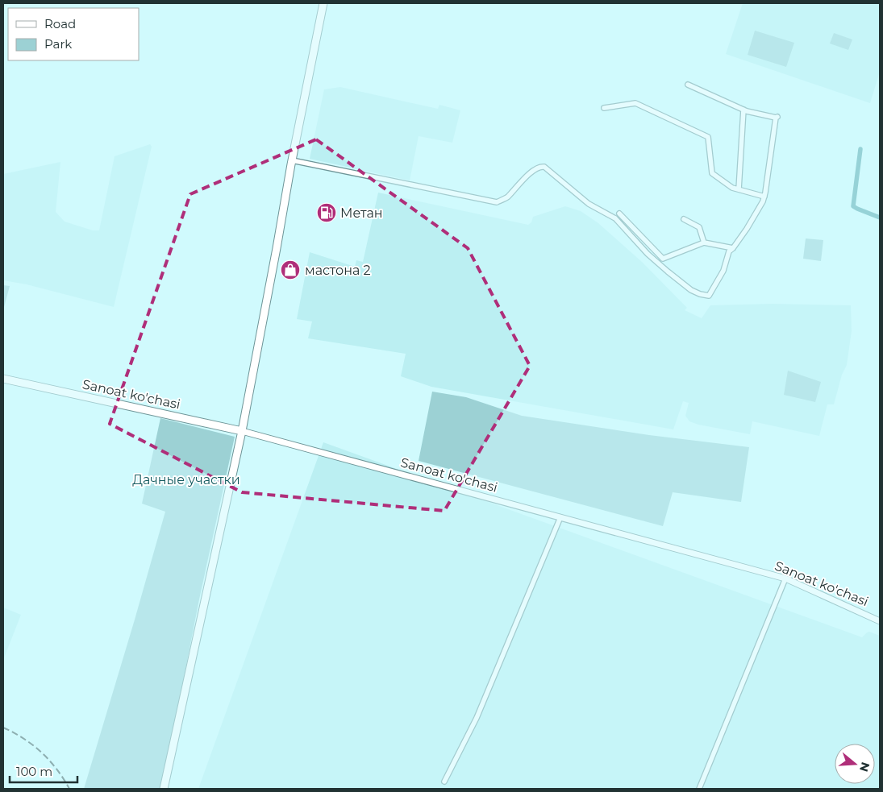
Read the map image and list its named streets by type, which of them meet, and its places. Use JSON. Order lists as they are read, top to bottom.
{
  "streets": {
    "main road": ["Sanoat ko'chasi"]
  },
  "parks": ["Дачные участки"],
  "places": {
    "fuel station": ["Метан"],
    "shop": ["мастона 2"]
  },
  "legend": ["Road", "Park"],
  "scale_bar": "100 m",
  "north": "right"
}
